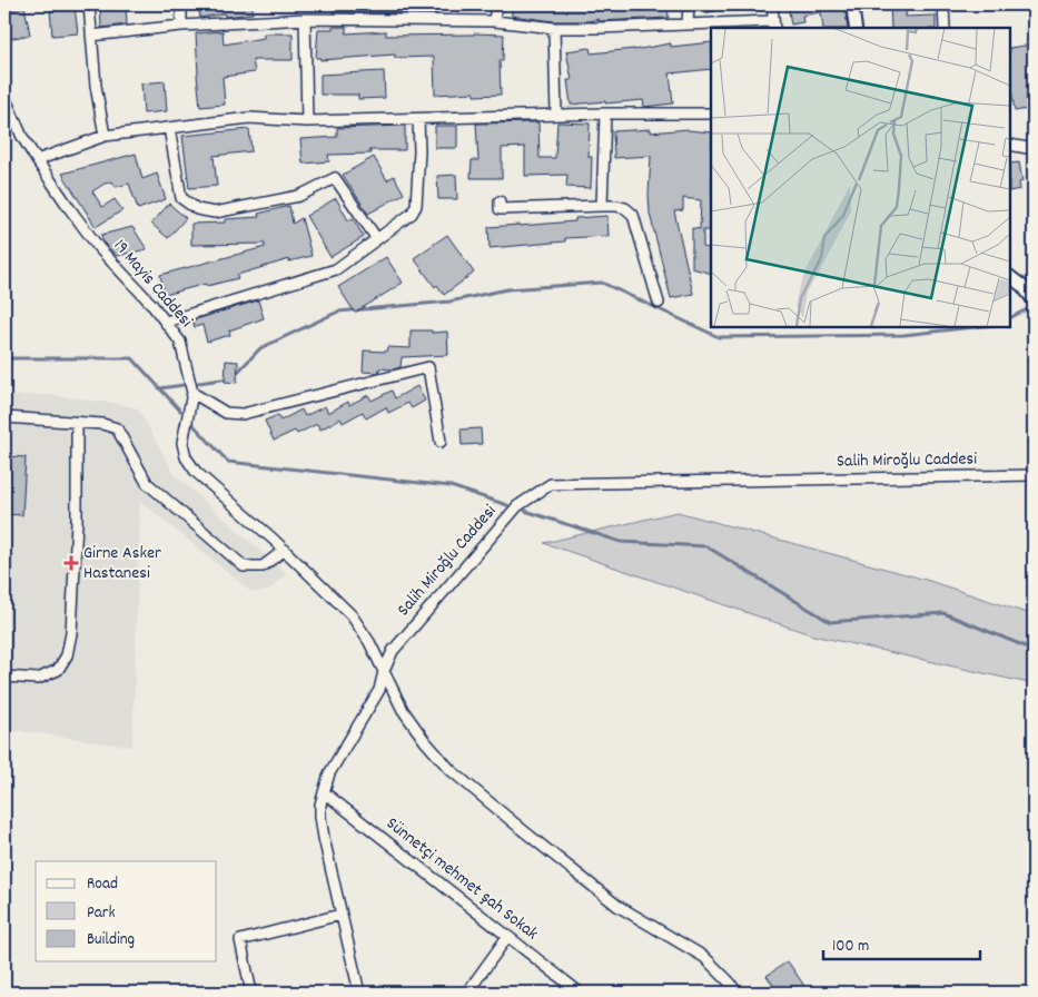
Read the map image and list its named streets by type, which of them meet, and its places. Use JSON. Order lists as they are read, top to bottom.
{
  "streets": {
    "street": ["19 Mayis Caddesi", "Salih Miroğlu Caddesi", "Sünnetçi mehmet şah Sokak"]
  },
  "crossings": [
    ["19 Mayis Caddesi", "Salih Miroğlu Caddesi"],
    ["Salih Miroğlu Caddesi", "Sünnetçi mehmet şah Sokak"]
  ],
  "places": {
    "health": ["Girne Asker Hastanesi"]
  },
  "legend": ["Road", "Park", "Building"],
  "scale_bar": "100 m"
}
